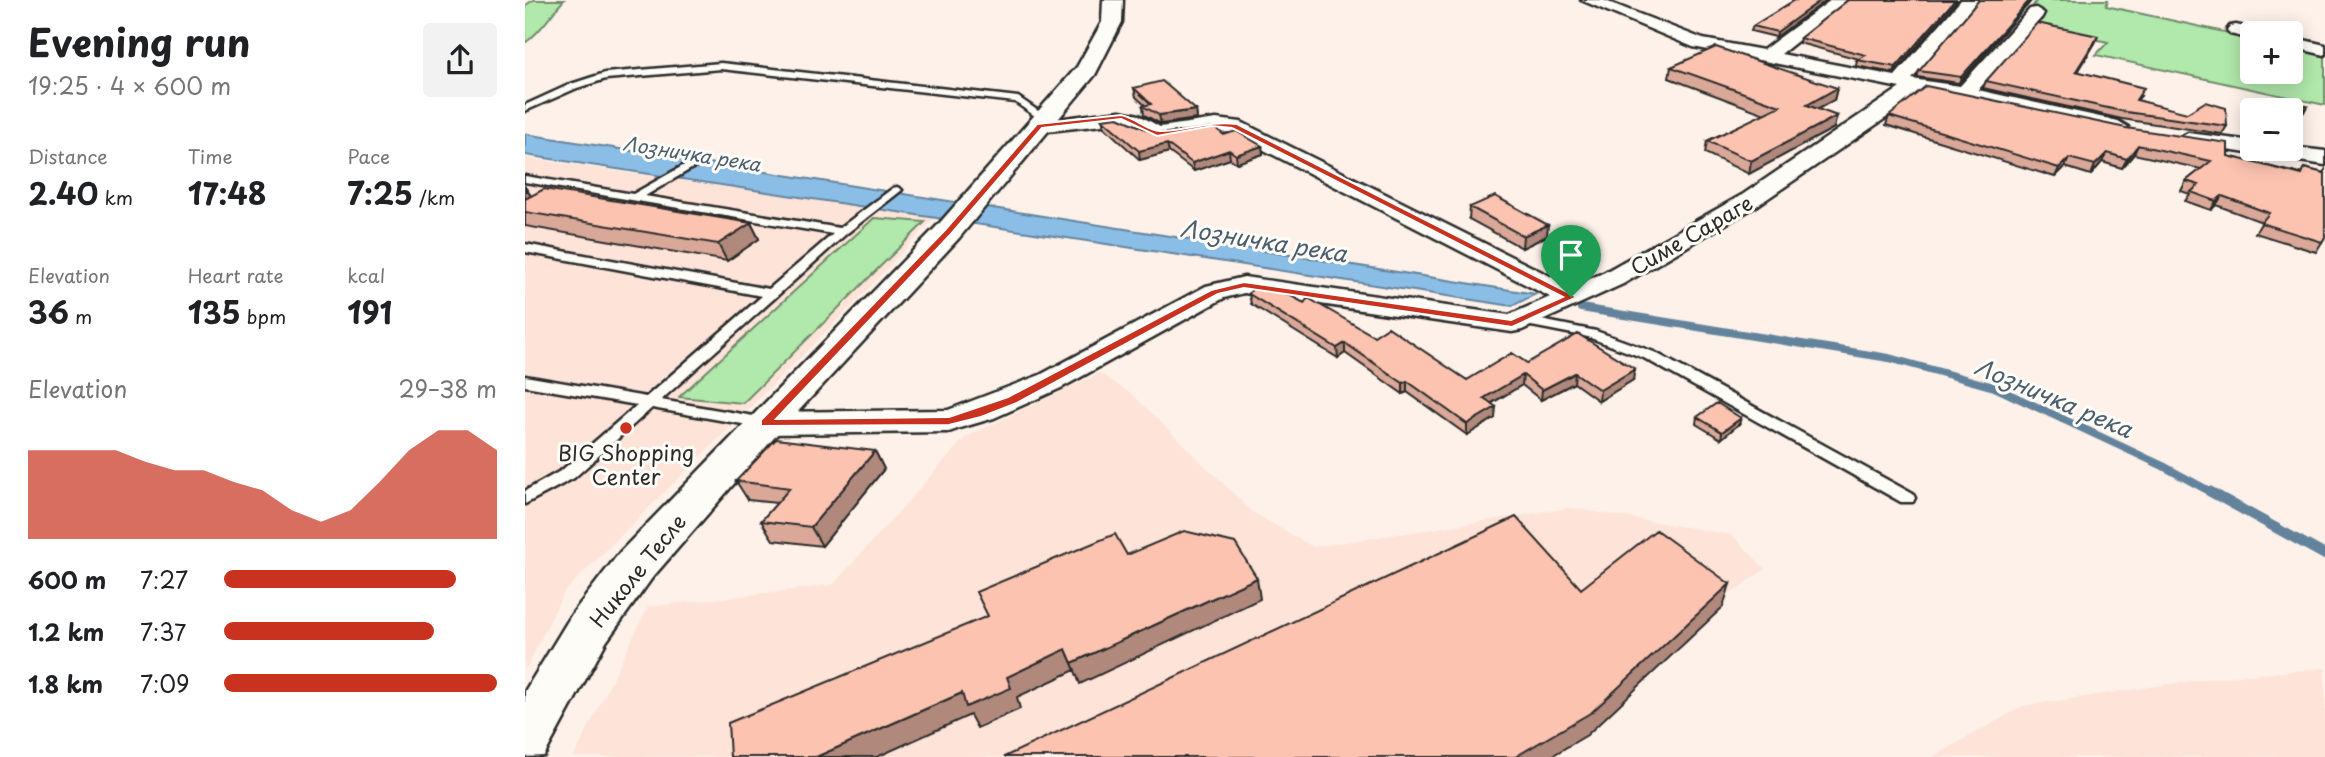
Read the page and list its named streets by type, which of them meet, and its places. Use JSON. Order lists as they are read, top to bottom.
{
  "streets": {
    "street": ["Симе Сараге", "Николе Тесле"]
  },
  "crossings": [
    ["Симе Сараге", "Николе Тесле"]
  ],
  "water": ["Лозничка река"],
  "places": ["BIG Shopping Center"],
  "page": {
    "heading": ["Evening run", "19:25 · 4 × 600 m"],
    "map_buttons": ["+", "−"],
    "stats": [
      ["Distance", "2.40 km"],
      ["Time", "17:48"],
      ["Pace", "7:25 /km"],
      ["Elevation", "36 m"],
      ["Heart rate", "135 bpm"],
      ["kcal", "191"]
    ],
    "chart": ["Elevation", "29–38 m"],
    "list": [
      {
        "name": "600 m",
        "note": "7:27"
      },
      {
        "name": "1.2 km",
        "note": "7:37"
      },
      {
        "name": "1.8 km",
        "note": "7:09"
      }
    ]
  }
}
